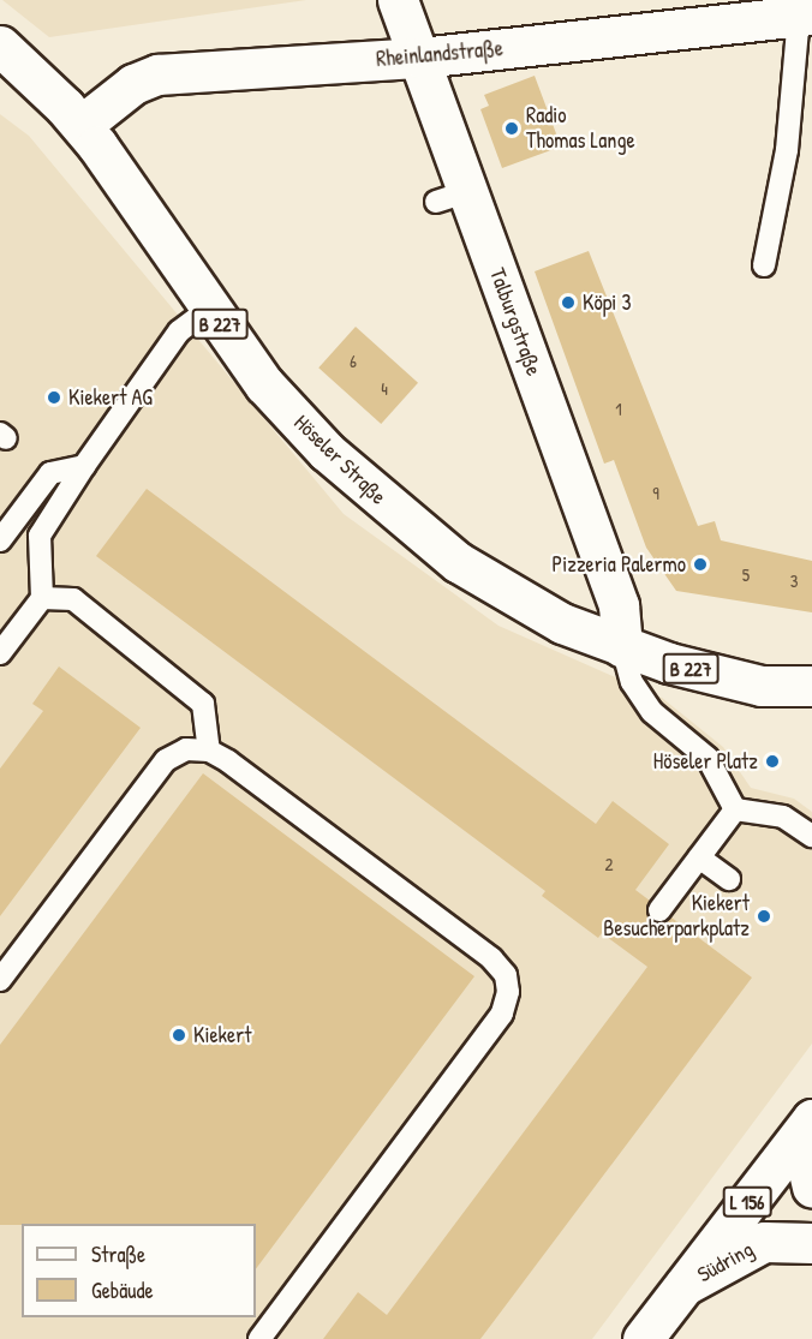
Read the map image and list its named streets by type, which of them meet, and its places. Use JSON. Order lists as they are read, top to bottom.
{
  "streets": {
    "street": [
      "Rheinlandstraße",
      "Talburgstraße",
      "B 227",
      "Höseler Straße",
      "L 156",
      "Südring"
    ]
  },
  "crossings": [
    ["Rheinlandstraße", "Talburgstraße"],
    ["Rheinlandstraße", "Höseler Straße"],
    ["Talburgstraße", "Höseler Straße"],
    ["B 227", "Höseler Straße"],
    ["L 156", "Südring"]
  ],
  "places": [
    "Radio Thomas Lange",
    "Köpi 3",
    "Kiekert AG",
    "Pizzeria Palermo",
    "Höseler Platz",
    "Kiekert Besucherparkplatz",
    "Kiekert"
  ],
  "house_numbers": [
    "6",
    "4",
    "1",
    "9",
    "5",
    "3",
    "2"
  ],
  "legend": ["Straße", "Gebäude"]
}
